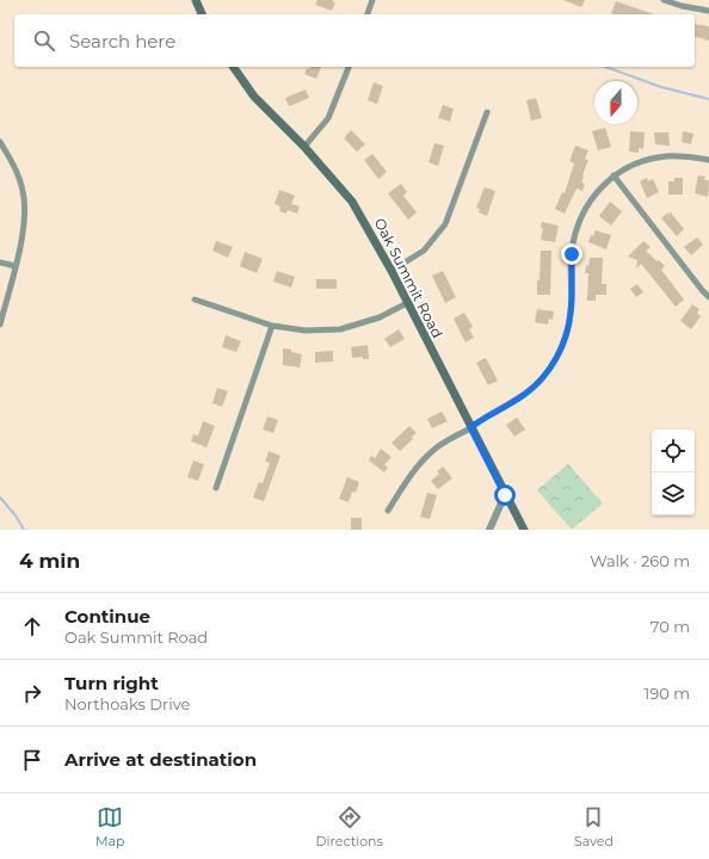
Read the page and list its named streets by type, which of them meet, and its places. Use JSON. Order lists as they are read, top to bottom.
{
  "streets": {
    "main road": ["Oak Summit Road"]
  },
  "north": "bottom",
  "page": {
    "search": "Search here",
    "heading": ["4 min", "Walk · 260 m"],
    "list": [
      ["Continue", "Oak Summit Road", "70 m"],
      ["Turn right", "Northoaks Drive", "190 m"],
      "Arrive at destination"
    ],
    "nav": ["Map", "Directions", "Saved"]
  }
}
